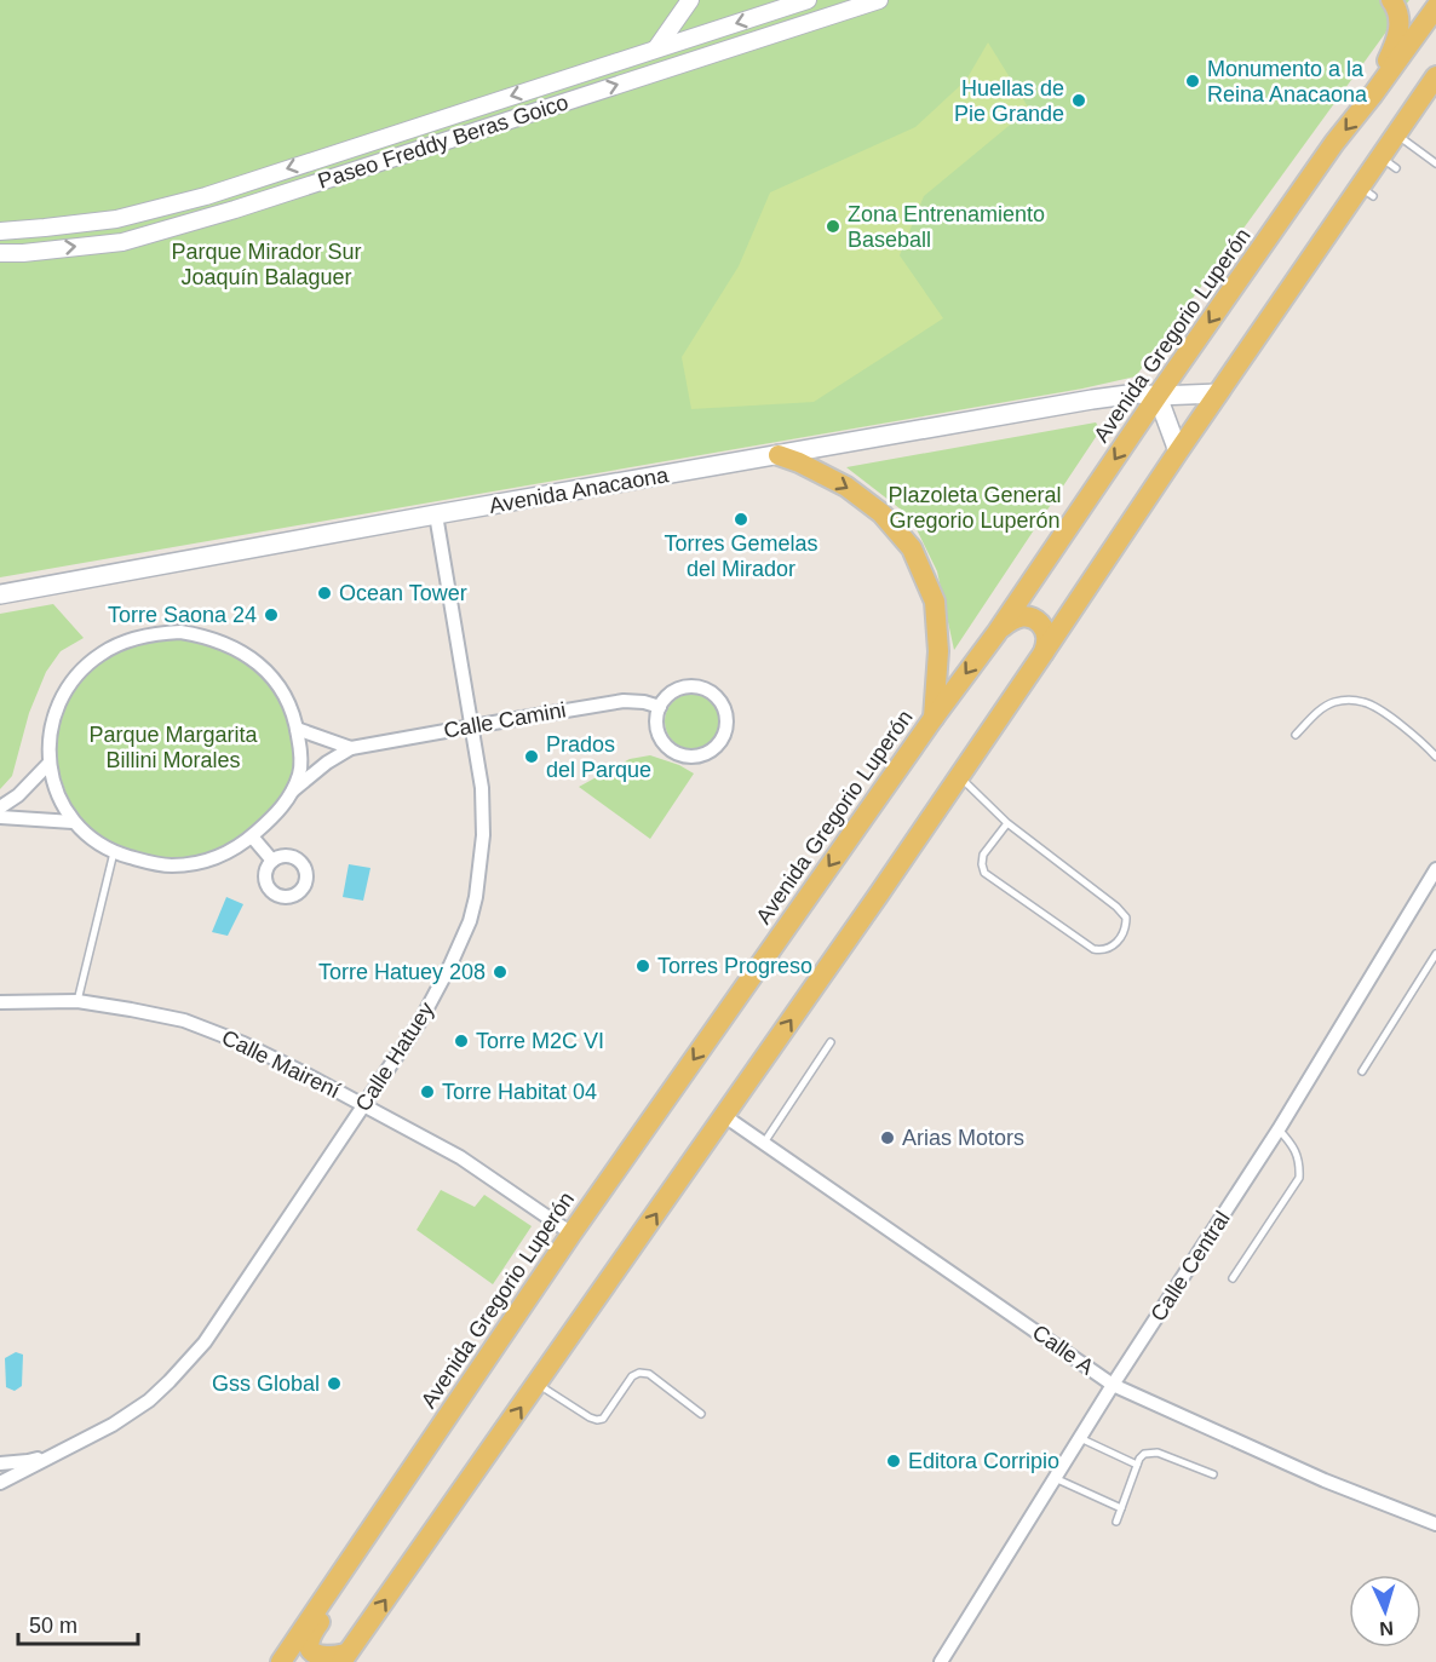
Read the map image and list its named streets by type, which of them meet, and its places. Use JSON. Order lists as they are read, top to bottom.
{
  "streets": {
    "main road": ["Avenida Gregorio Luperón", "Avenida Anacaona"],
    "street": [
      "Paseo Freddy Beras Goico",
      "Calle Camini",
      "Calle Hatuey",
      "Calle Mairení",
      "Calle Central",
      "Calle A"
    ]
  },
  "crossings": [
    ["Avenida Gregorio Luperón", "Avenida Anacaona"],
    ["Avenida Gregorio Luperón", "Calle Mairení"],
    ["Avenida Anacaona", "Calle Hatuey"],
    ["Calle Camini", "Calle Hatuey"],
    ["Calle Hatuey", "Calle Mairení"],
    ["Calle Central", "Calle A"]
  ],
  "parks": ["Parque Mirador Sur Joaquín Balaguer", "Plazoleta General Gregorio Luperón", "Parque Margarita Billini Morales"],
  "places": [
    "Monumento a la Reina Anacaona",
    "Huellas de Pie Grande",
    "Zona Entrenamiento Baseball",
    "Torres Gemelas del Mirador",
    "Ocean Tower",
    "Torre Saona 24",
    "Prados del Parque",
    "Torres Progreso",
    "Torre Hatuey 208",
    "Torre M2C VI",
    "Torre Habitat 04",
    "Arias Motors",
    "Gss Global",
    "Editora Corripio"
  ],
  "scale_bar": "50 m",
  "north": "bottom"
}
